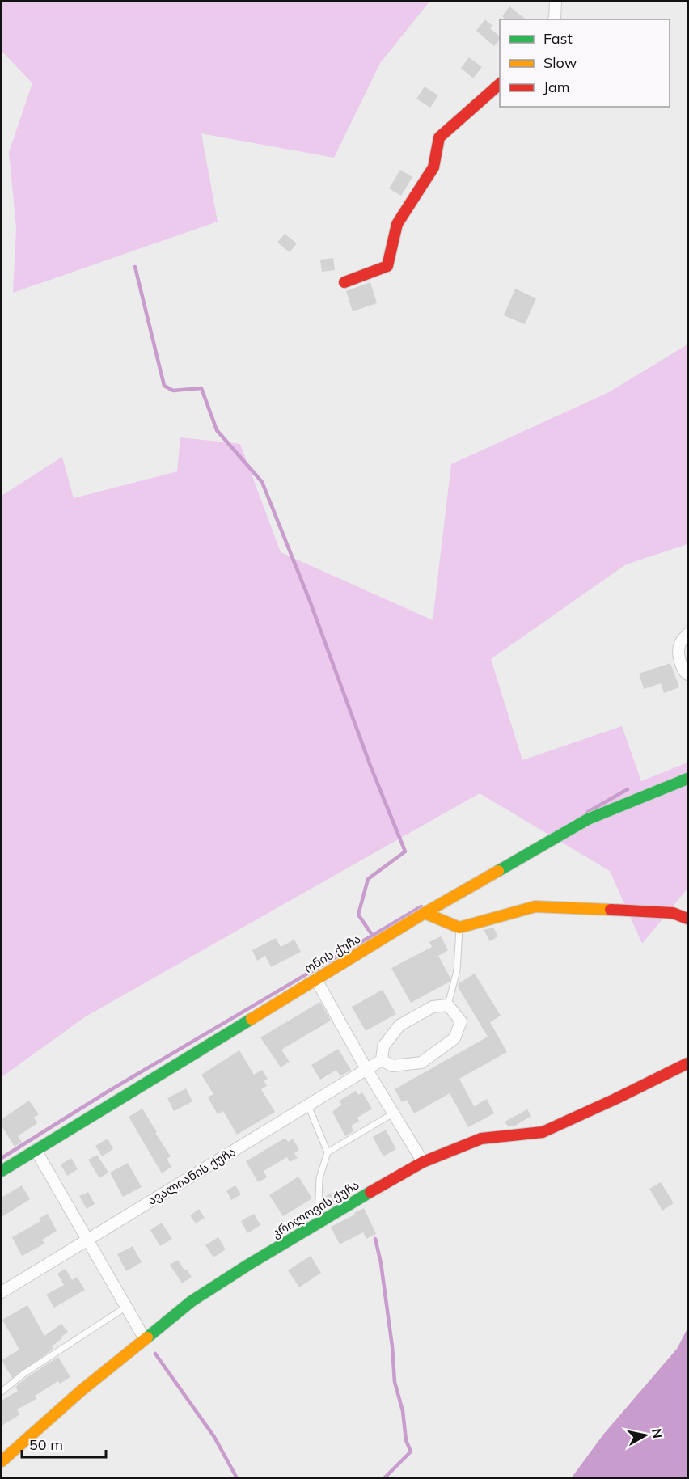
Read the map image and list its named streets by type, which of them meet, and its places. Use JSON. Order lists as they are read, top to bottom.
{
  "streets": {
    "street": ["ონის ქუჩა", "ავალიანის ქუჩა", "კრილოვის ქუჩა"]
  },
  "legend": ["Fast", "Slow", "Jam"],
  "scale_bar": "50 m",
  "north": "right"
}
